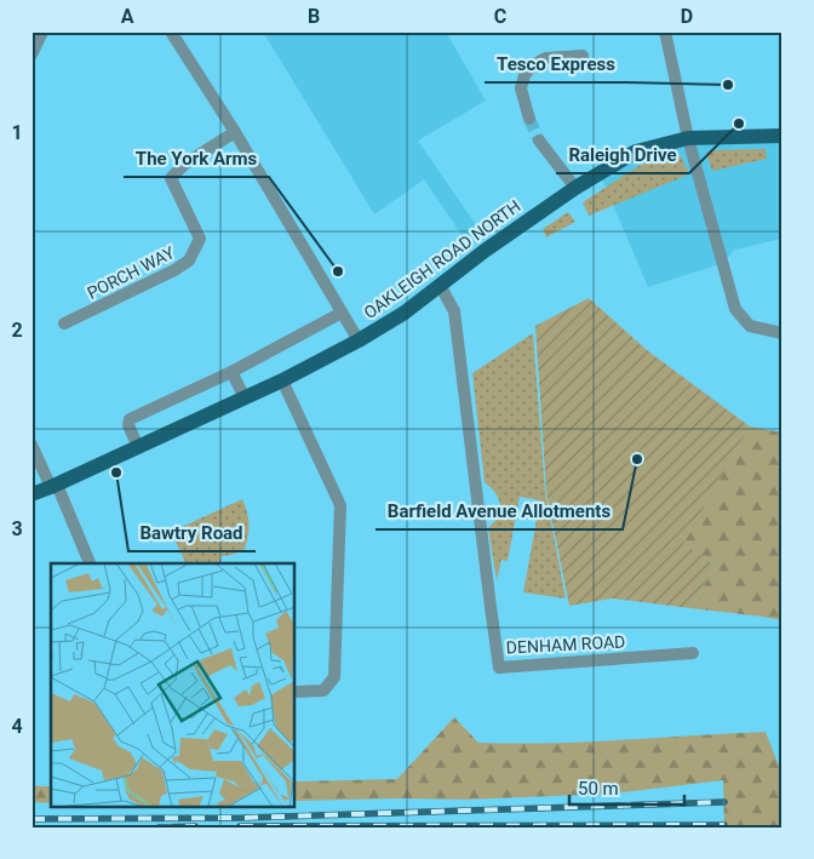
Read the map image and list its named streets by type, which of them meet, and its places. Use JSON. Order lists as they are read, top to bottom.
{
  "streets": {
    "main road": ["OAKLEIGH ROAD NORTH"],
    "street": ["PORCH WAY", "DENHAM ROAD"]
  },
  "crossings": [
    ["OAKLEIGH ROAD NORTH", "DENHAM ROAD"]
  ],
  "places": [
    "Tesco Express",
    "Raleigh Drive",
    "The York Arms",
    "Barfield Avenue Allotments",
    "Bawtry Road"
  ],
  "scale_bar": "50 m",
  "grid": {
    "columns": [
      "A",
      "B",
      "C",
      "D"
    ],
    "rows": [
      "1",
      "2",
      "3",
      "4"
    ]
  }
}
